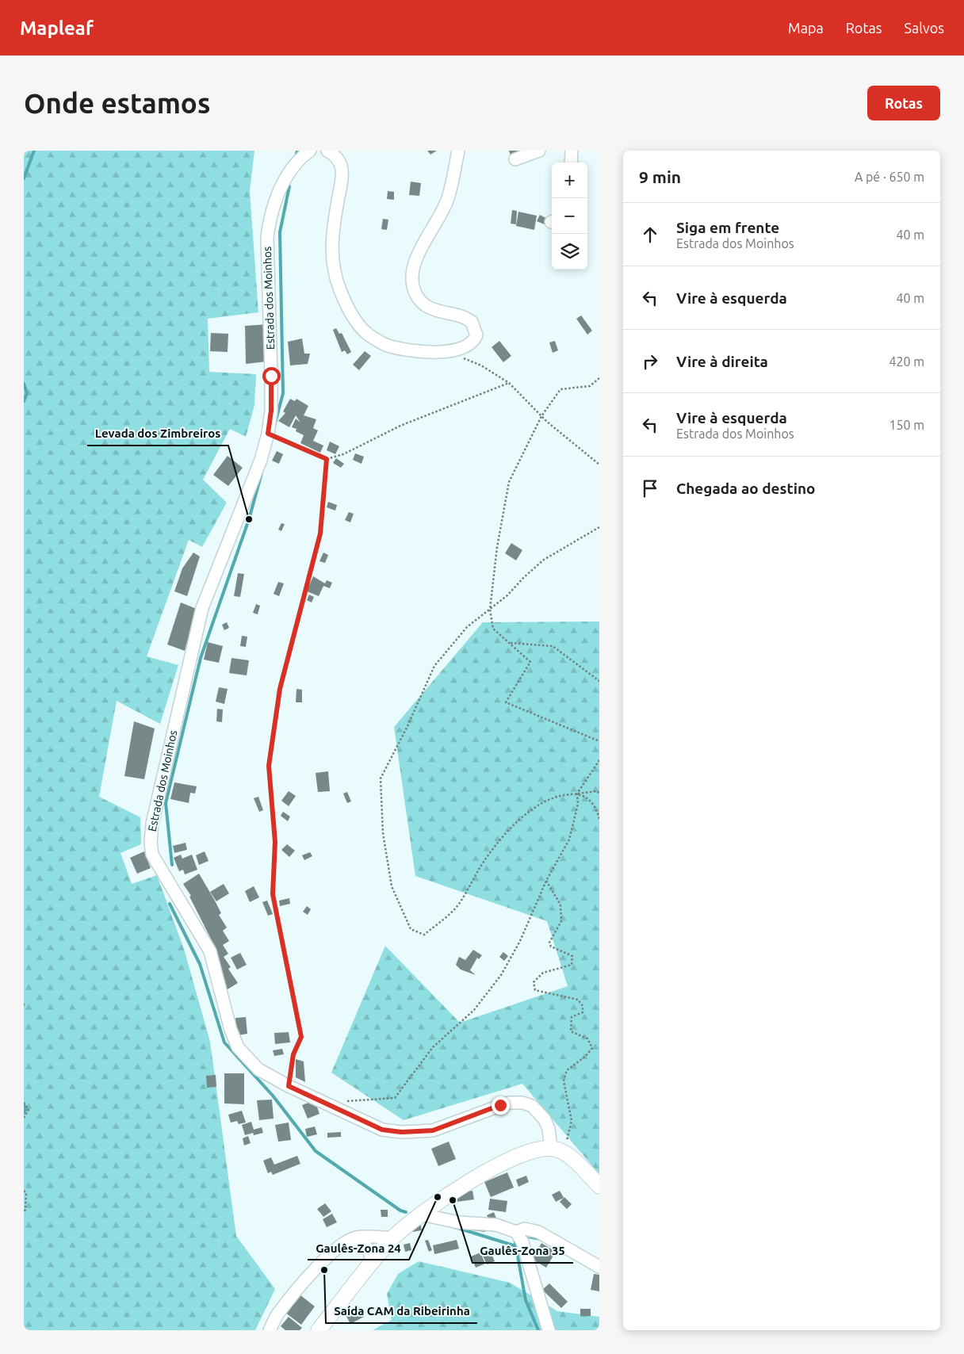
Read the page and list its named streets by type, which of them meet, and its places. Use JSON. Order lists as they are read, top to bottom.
{
  "streets": {
    "street": ["Estrada dos Moinhos"]
  },
  "places": [
    "Levada dos Zimbreiros",
    "Gaulês-Zona 24",
    "Gaulês-Zona 35",
    "Saída CAM da Ribeirinha"
  ],
  "page": {
    "header": "Mapleaf",
    "nav": ["Mapa", "Rotas", "Salvos"],
    "buttons": "Rotas",
    "title": "Onde estamos",
    "heading": ["9 min", "A pé · 650 m"],
    "map_buttons": ["+", "−"],
    "list": [
      ["Siga em frente", "Estrada dos Moinhos", "40 m"],
      ["Vire à esquerda", "40 m"],
      ["Vire à direita", "420 m"],
      ["Vire à esquerda", "Estrada dos Moinhos", "150 m"],
      "Chegada ao destino"
    ]
  }
}
